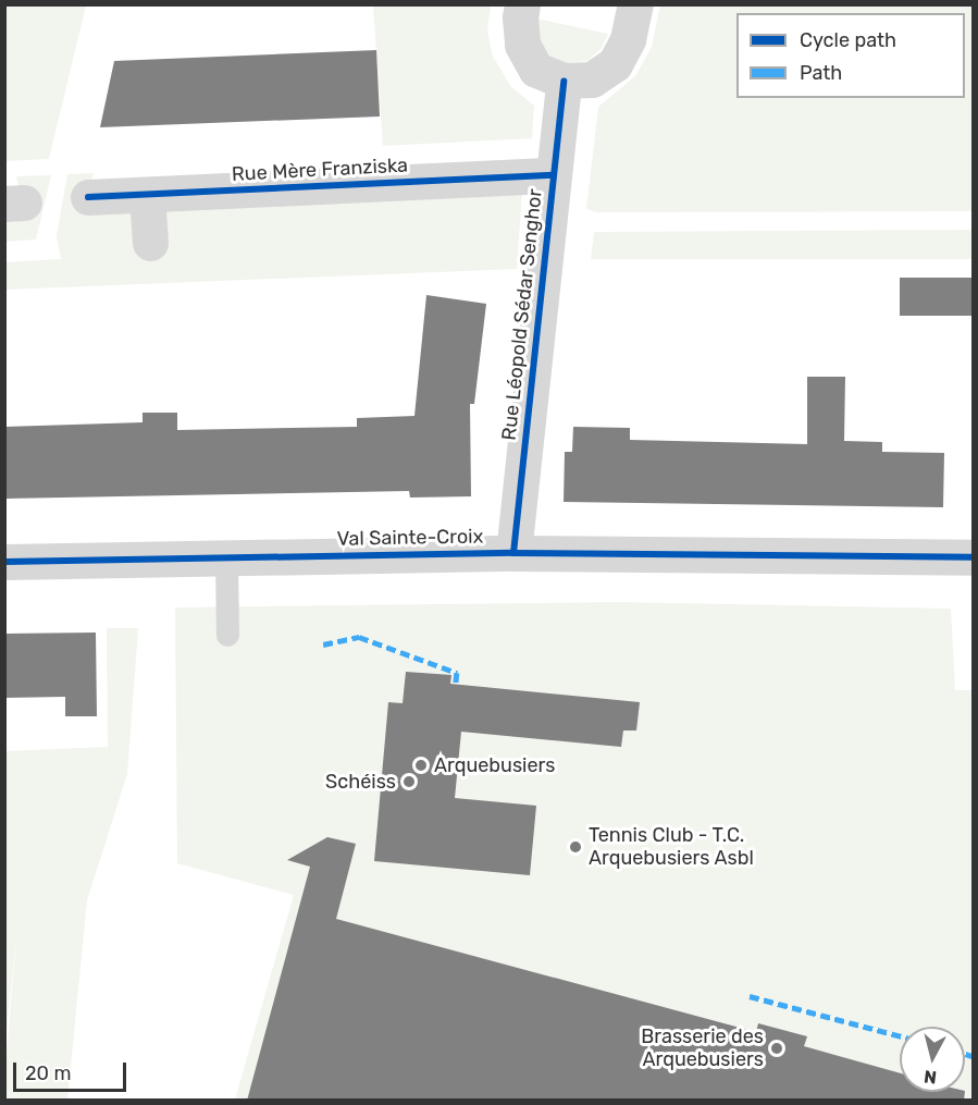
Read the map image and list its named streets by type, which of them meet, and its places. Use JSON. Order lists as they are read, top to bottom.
{
  "streets": {
    "street": ["Rue Mère Franziska", "Rue Léopold Sédar Senghor", "Val Sainte-Croix"]
  },
  "crossings": [
    ["Rue Mère Franziska", "Rue Léopold Sédar Senghor"],
    ["Rue Léopold Sédar Senghor", "Val Sainte-Croix"]
  ],
  "places": [
    "Arquebusiers",
    "Schéiss",
    "Tennis Club - T.C. Arquebusiers Asbl",
    "Brasserie des Arquebusiers"
  ],
  "legend": ["Cycle path", "Path"],
  "scale_bar": "20 m",
  "north": "bottom"
}
